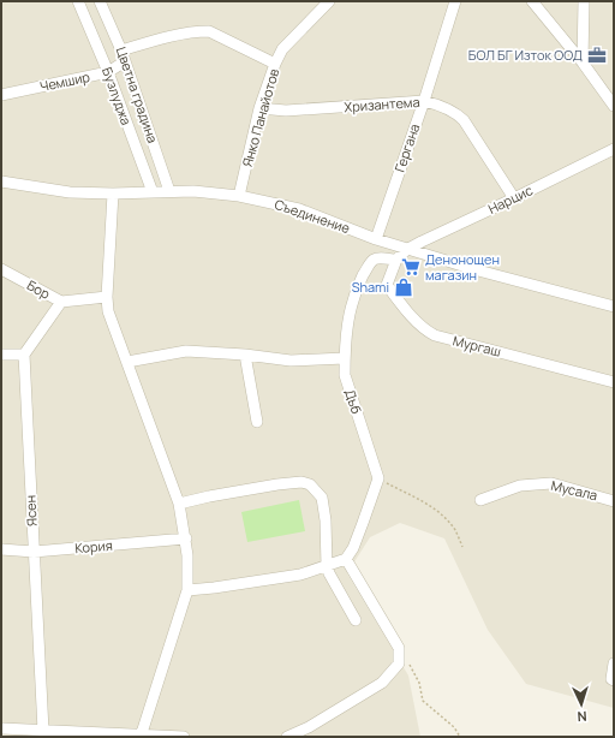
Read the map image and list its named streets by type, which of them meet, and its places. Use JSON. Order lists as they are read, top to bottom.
{
  "streets": {
    "street": [
      "Чемшир",
      "Цветна градина",
      "Бузлуджа",
      "Хризантема",
      "Янко Панайотов",
      "Гергана",
      "Нарцис",
      "Съединение",
      "Бор",
      "Мургаш",
      "Дъб",
      "Мусала",
      "Ясен",
      "Кория"
    ]
  },
  "crossings": [
    ["Чемшир", "Цветна градина"],
    ["Чемшир", "Бузлуджа"],
    ["Чемшир", "Янко Панайотов"],
    ["Цветна градина", "Съединение"],
    ["Бузлуджа", "Съединение"],
    ["Хризантема", "Янко Панайотов"],
    ["Хризантема", "Гергана"],
    ["Хризантема", "Нарцис"],
    ["Янко Панайотов", "Съединение"],
    ["Гергана", "Съединение"],
    ["Нарцис", "Съединение"],
    ["Мургаш", "Дъб"],
    ["Ясен", "Кория"]
  ],
  "places": {
    "office": ["БОЛ БГ Изток ООД"],
    "supermarket": ["Денонощен магазин"],
    "shop": ["Shami"]
  },
  "north": "bottom"
}
